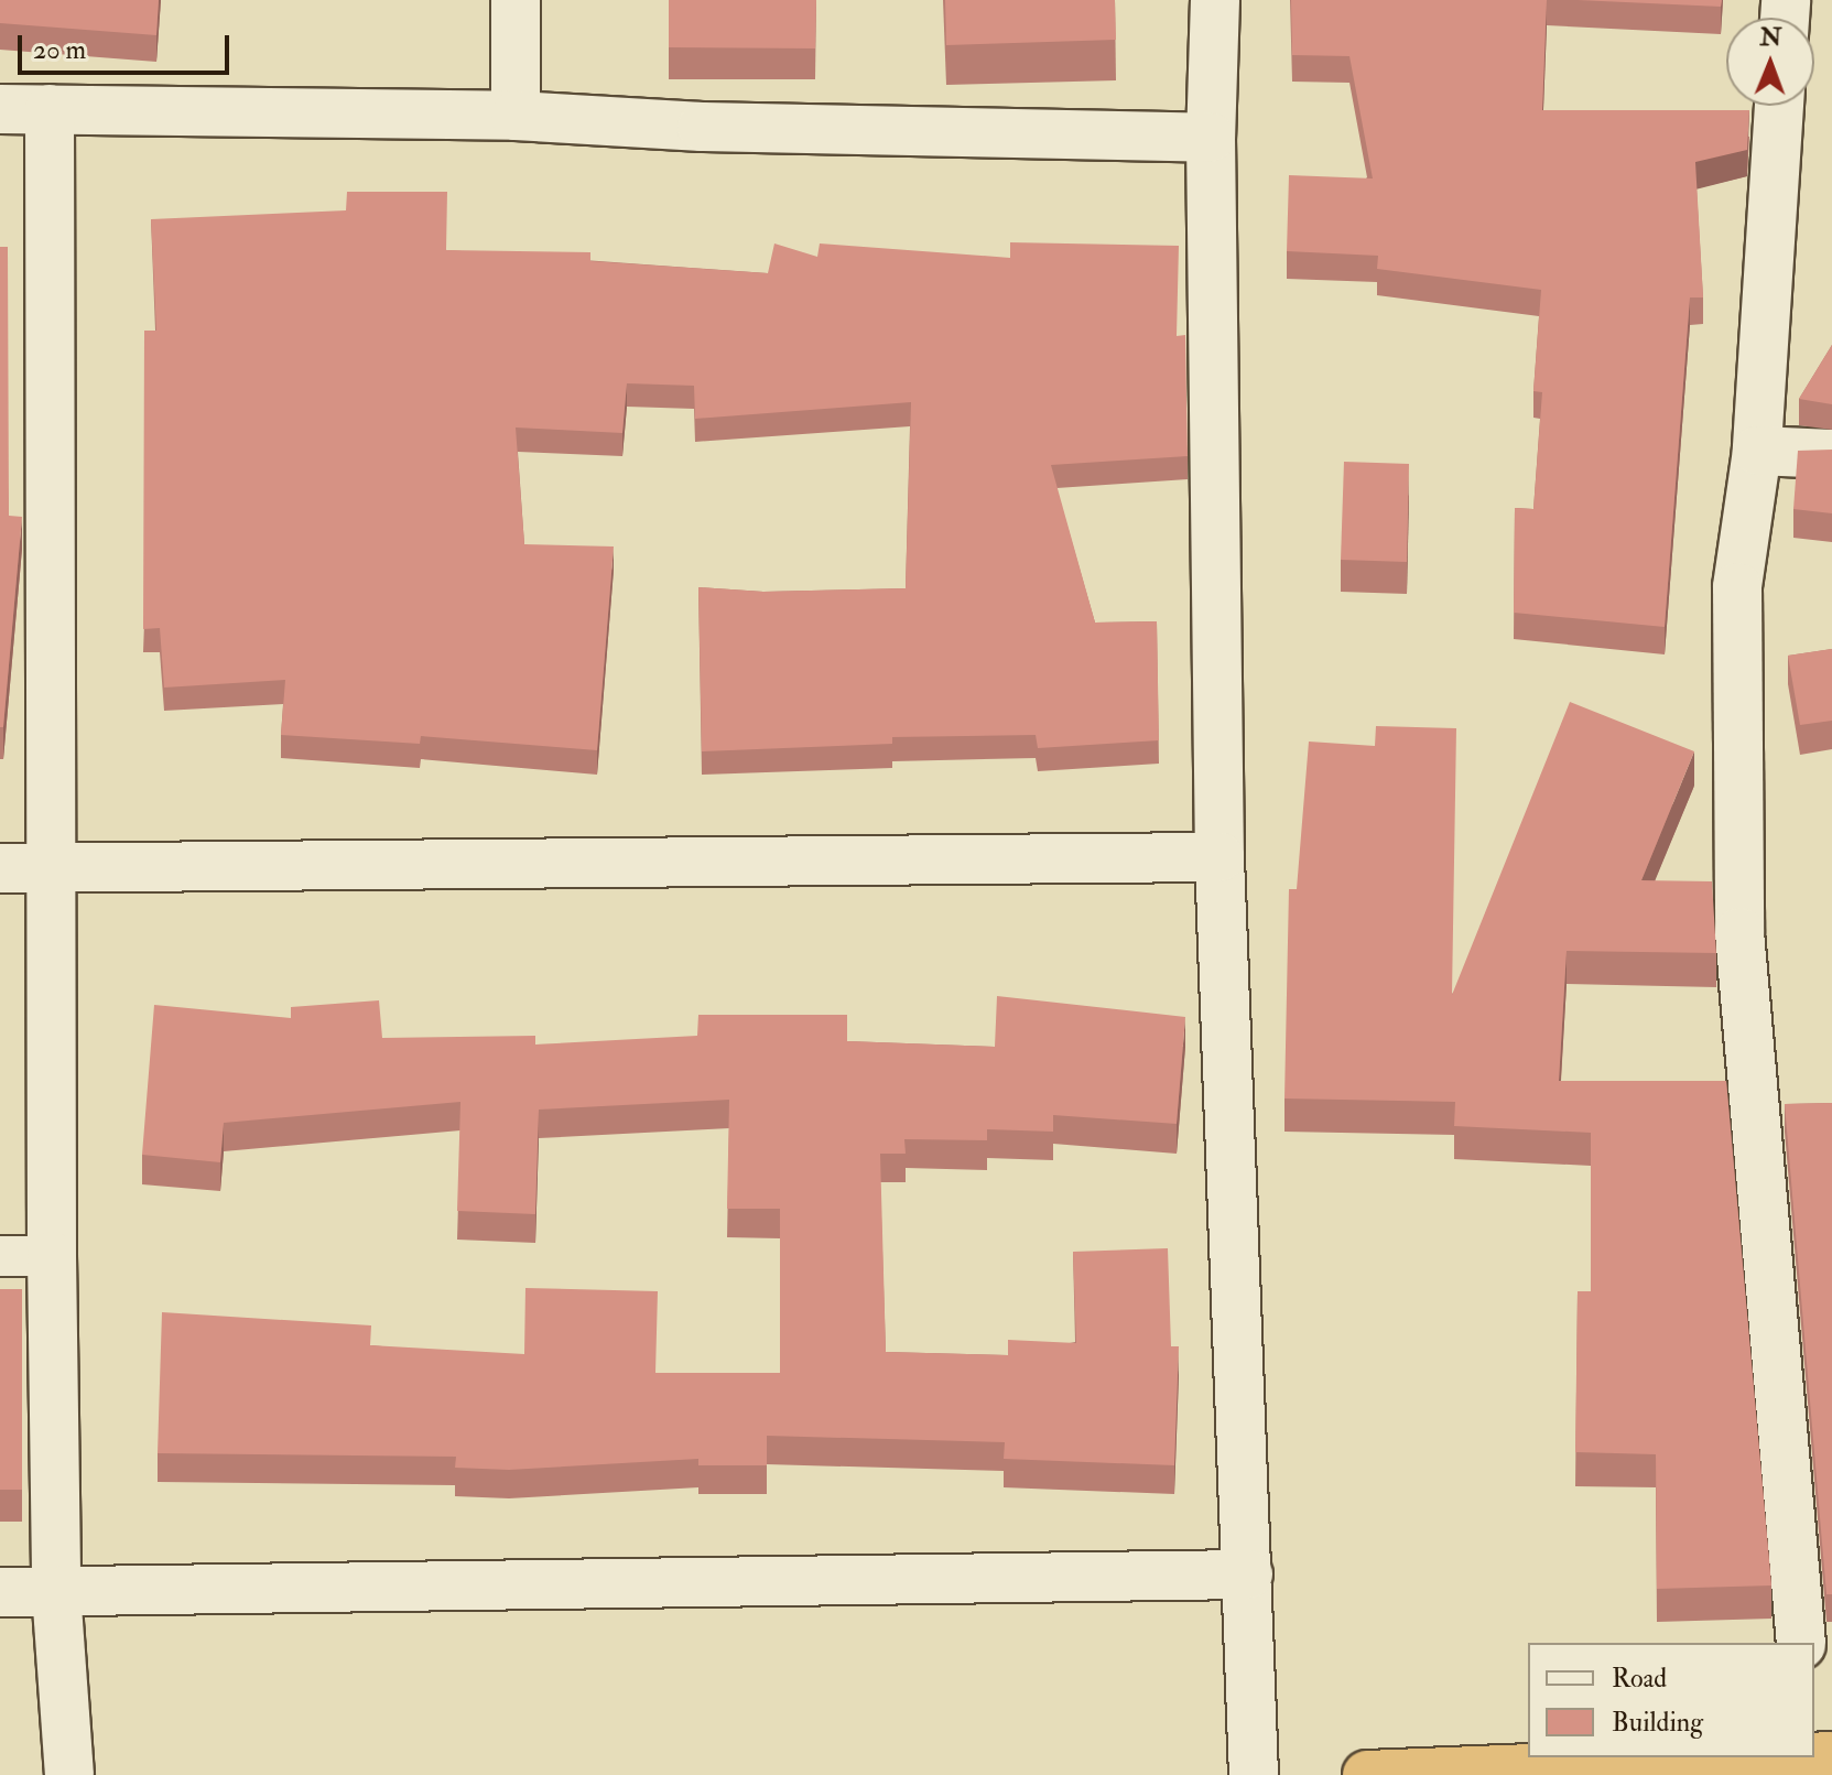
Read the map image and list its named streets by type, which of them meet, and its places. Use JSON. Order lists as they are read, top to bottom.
{
  "legend": ["Road", "Building"],
  "scale_bar": "20 m",
  "north": "top"
}
